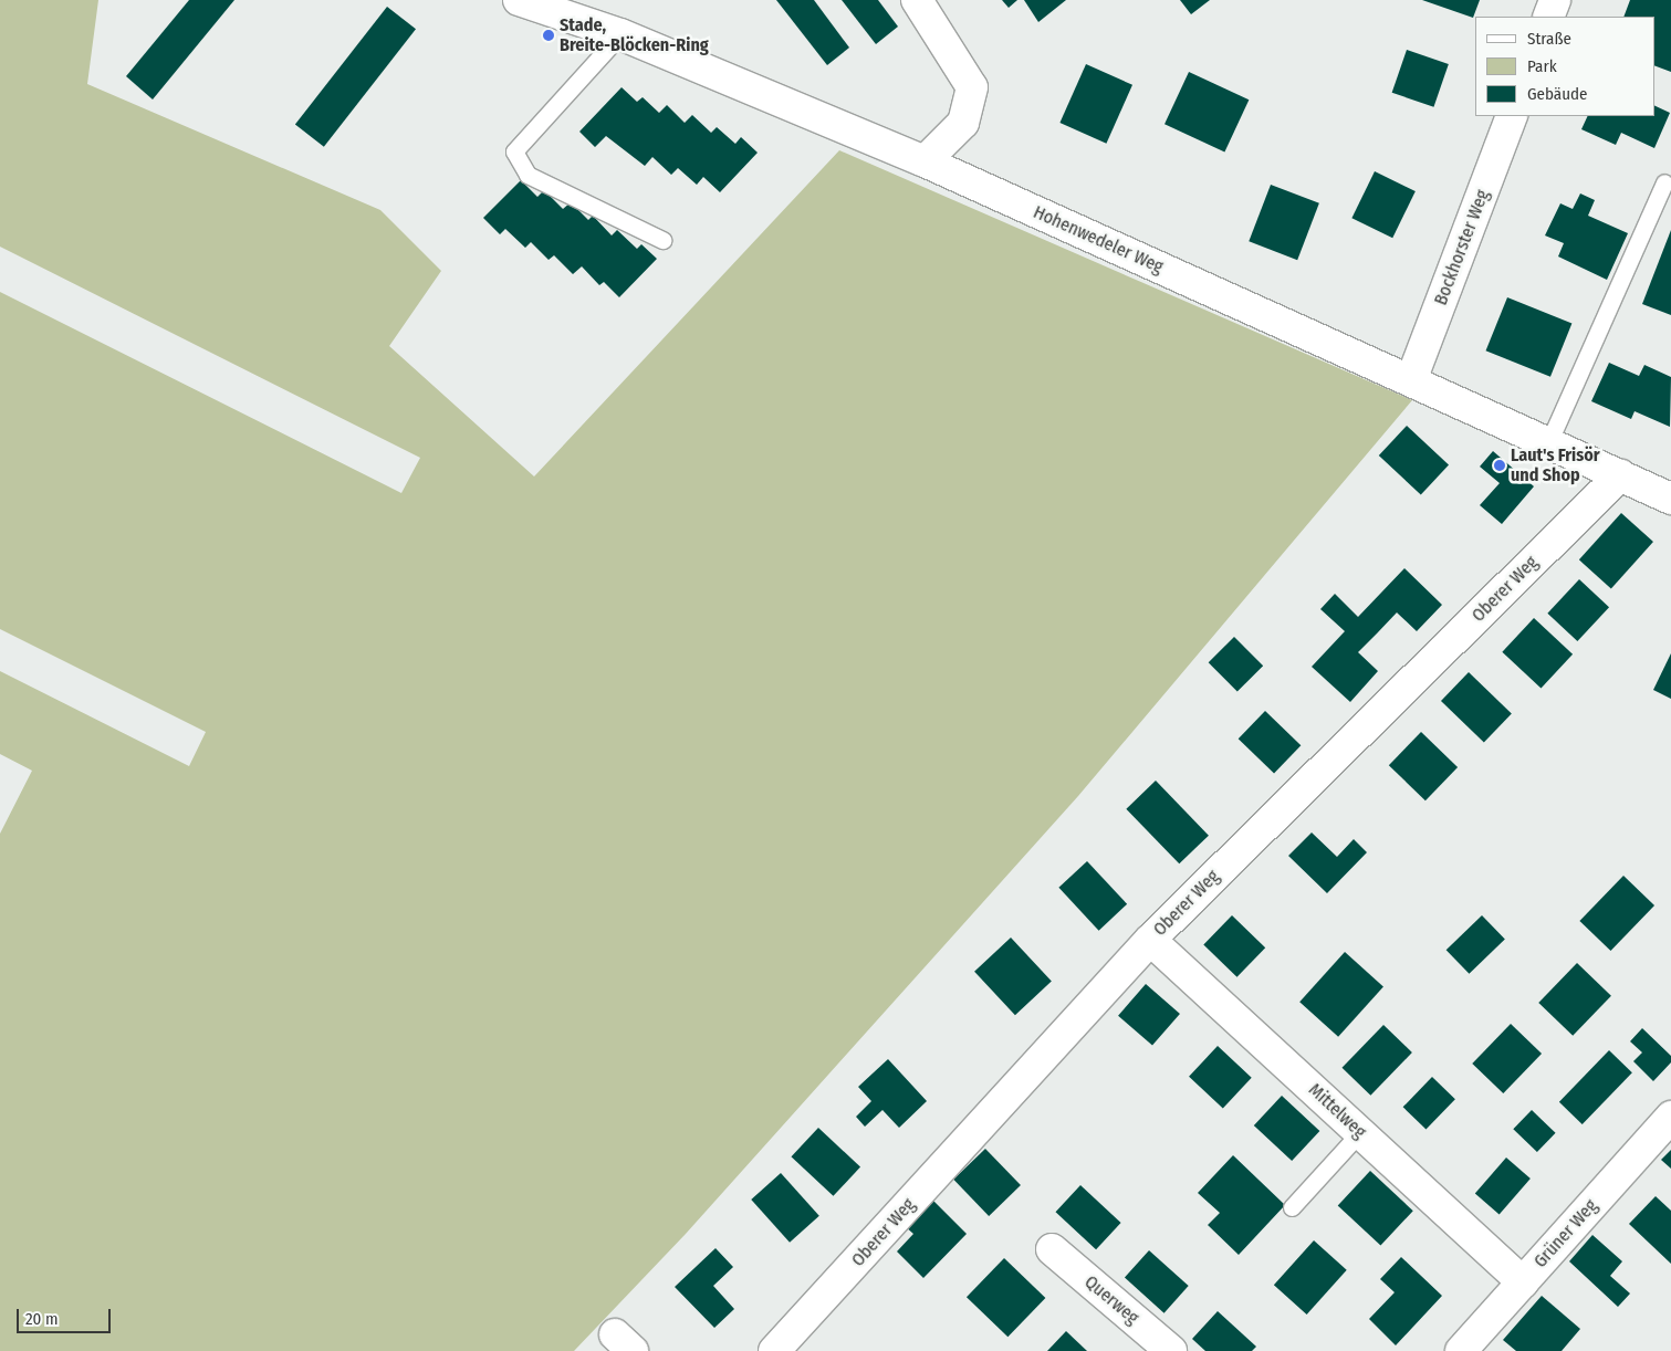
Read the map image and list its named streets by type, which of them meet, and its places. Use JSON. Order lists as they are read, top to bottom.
{
  "streets": {
    "street": [
      "Hohenwedeler Weg",
      "Bockhorster Weg",
      "Oberer Weg",
      "Mittelweg",
      "Grüner Weg",
      "Querweg"
    ]
  },
  "crossings": [
    ["Hohenwedeler Weg", "Bockhorster Weg"],
    ["Hohenwedeler Weg", "Oberer Weg"],
    ["Oberer Weg", "Mittelweg"],
    ["Mittelweg", "Grüner Weg"]
  ],
  "places": ["Stade, Breite-Blöcken-Ring", "Laut's Frisör und Shop"],
  "legend": ["Straße", "Park", "Gebäude"],
  "scale_bar": "20 m"
}
